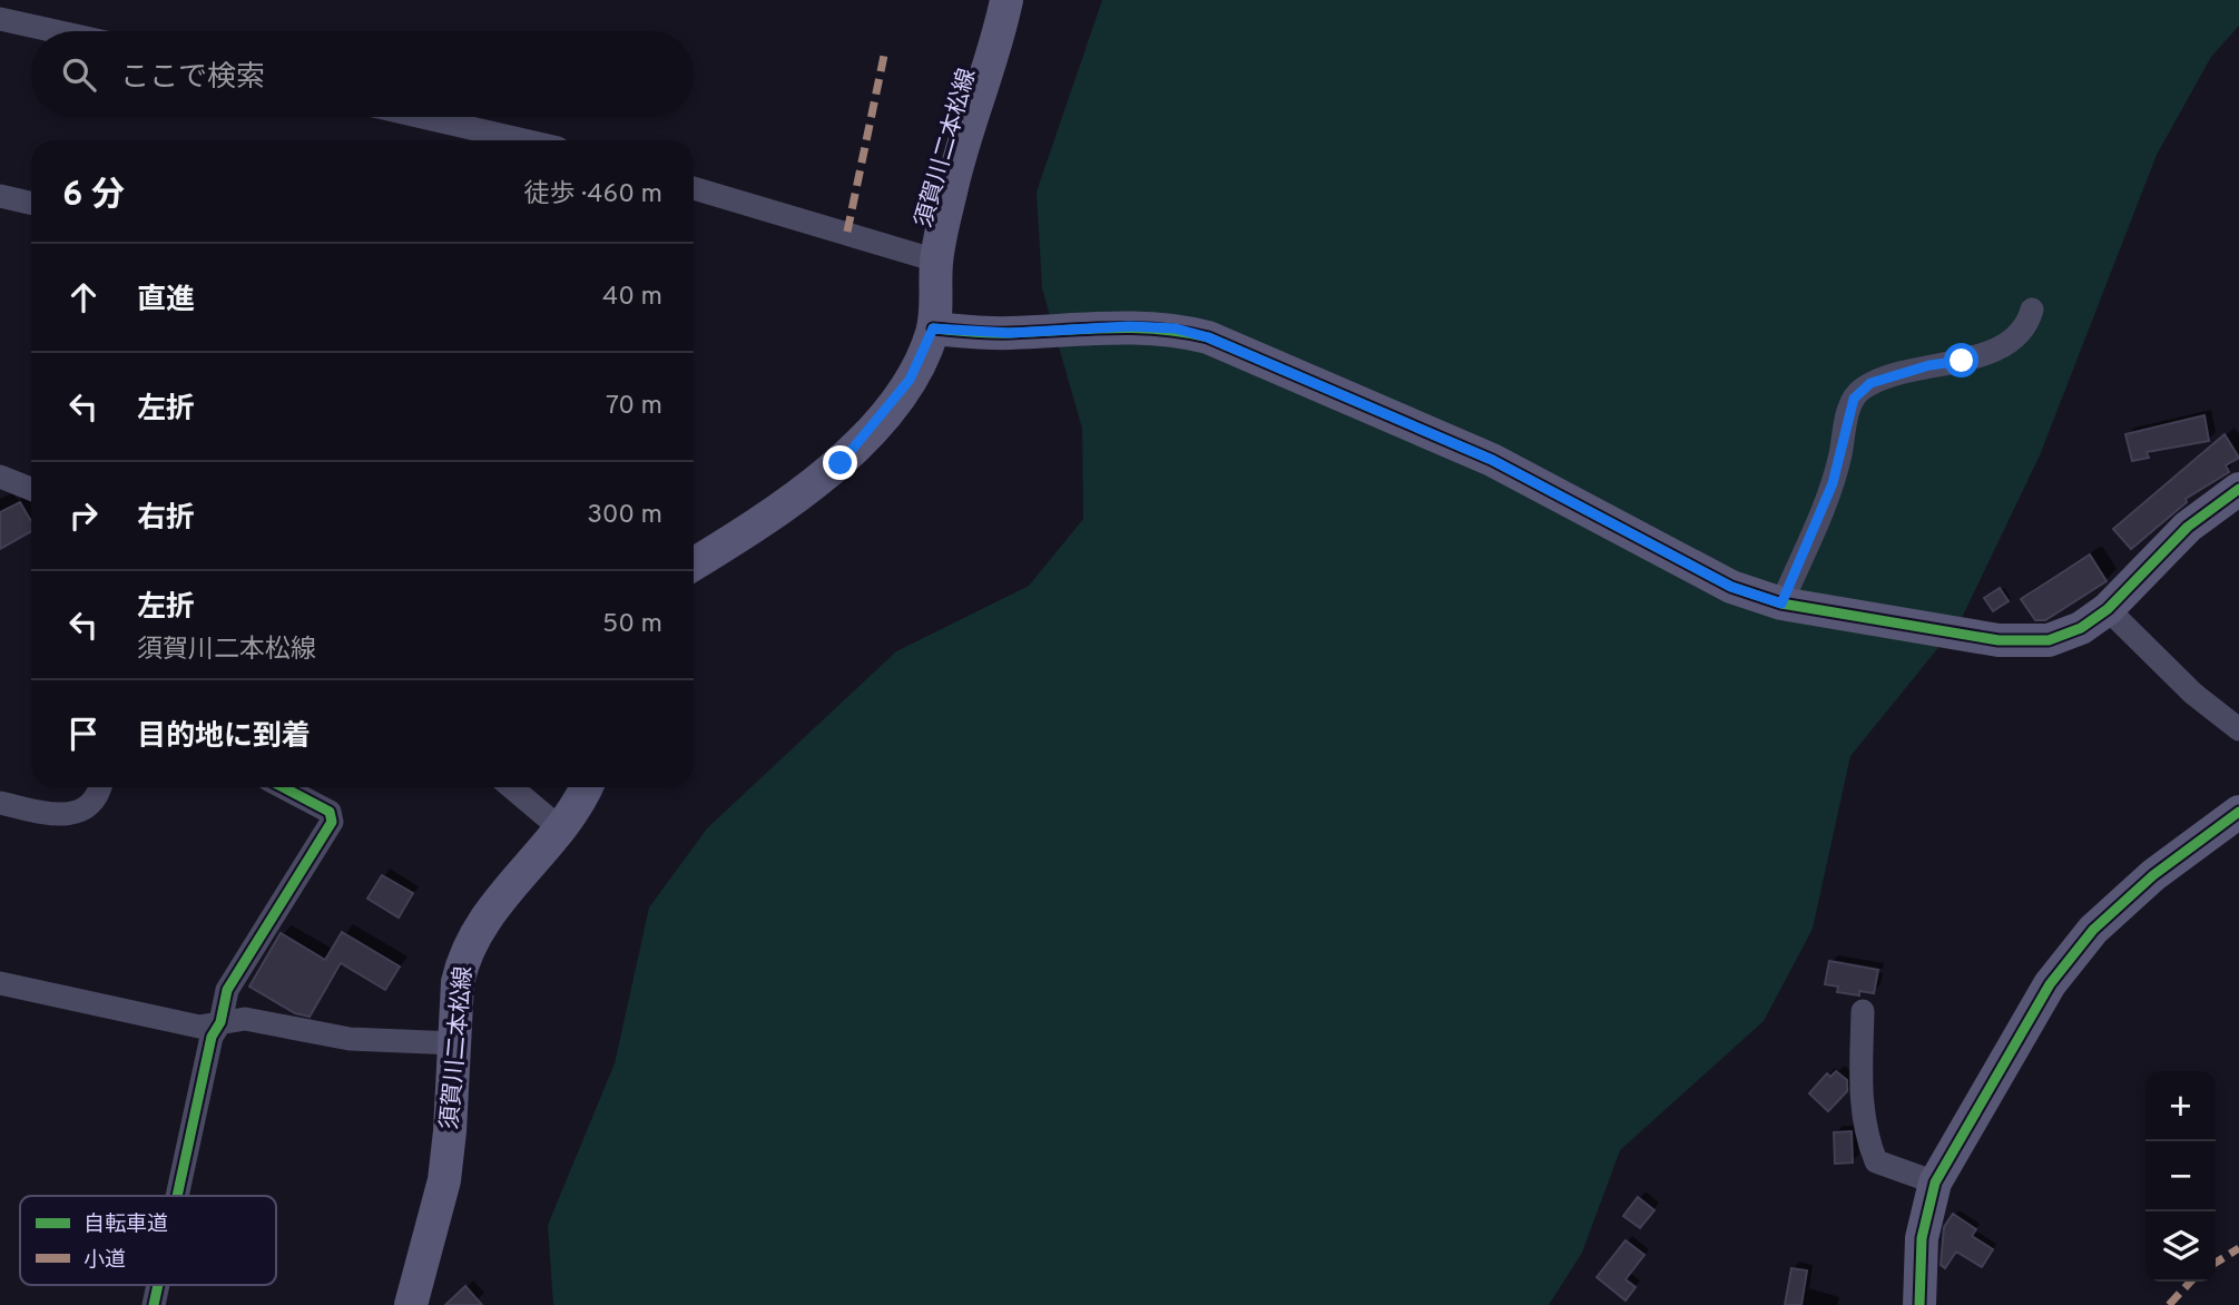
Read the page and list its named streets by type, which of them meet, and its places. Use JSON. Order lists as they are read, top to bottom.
{
  "streets": {
    "street": ["須賀川二本松線"]
  },
  "legend": ["自転車道", "小道"],
  "page": {
    "search": "ここで検索",
    "heading": ["6 分", "徒歩 · 460 m"],
    "list": [
      ["直進", "40 m"],
      ["左折", "70 m"],
      ["右折", "300 m"],
      ["左折", "須賀川二本松線", "50 m"],
      "目的地に到着"
    ],
    "map_buttons": ["+", "−"]
  }
}
